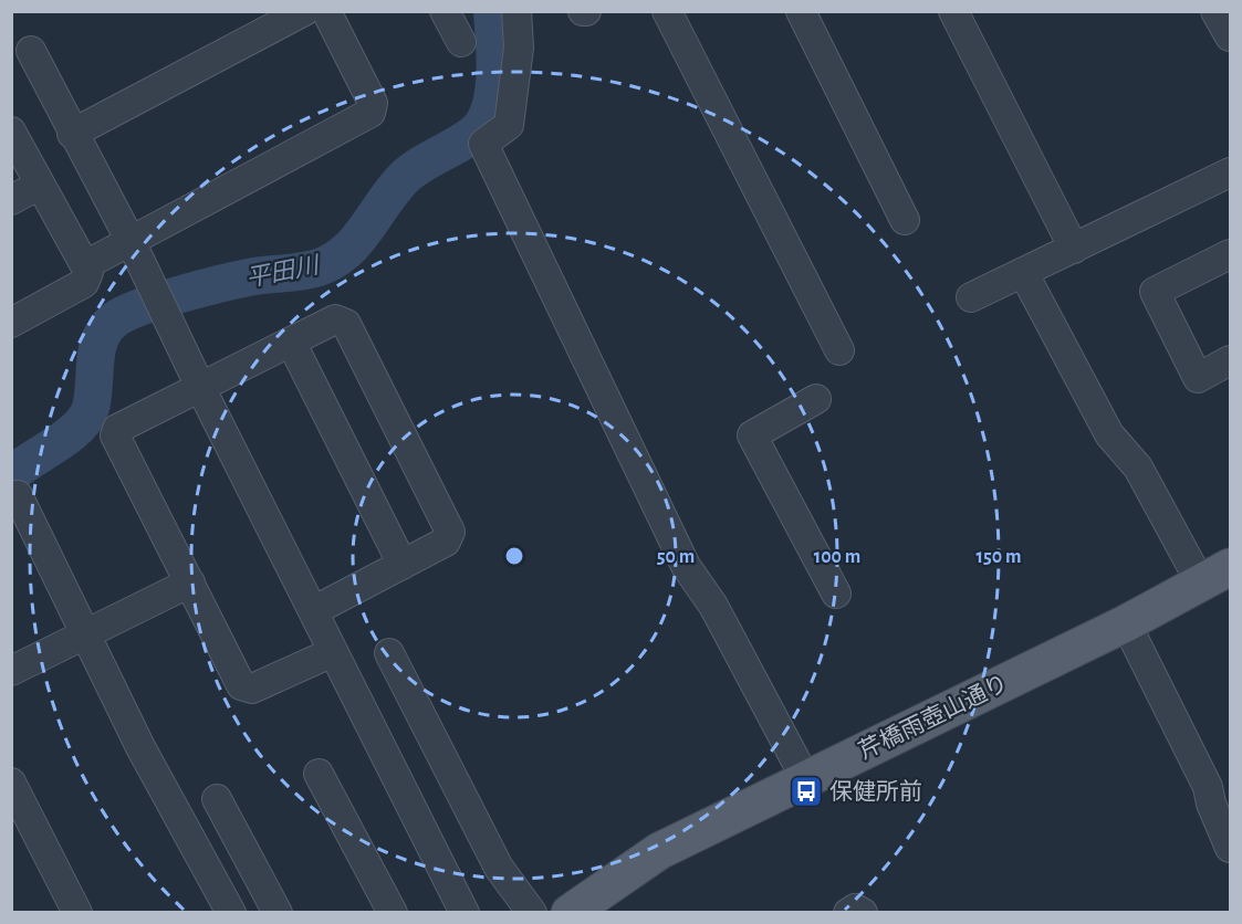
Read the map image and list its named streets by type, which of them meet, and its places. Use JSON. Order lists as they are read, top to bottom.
{
  "streets": {
    "main road": ["芹橋雨壺山通り"]
  },
  "water": ["平田川"],
  "places": {
    "bus stop": ["保健所前"]
  },
  "rings": ["50 m", "100 m", "150 m"]
}
